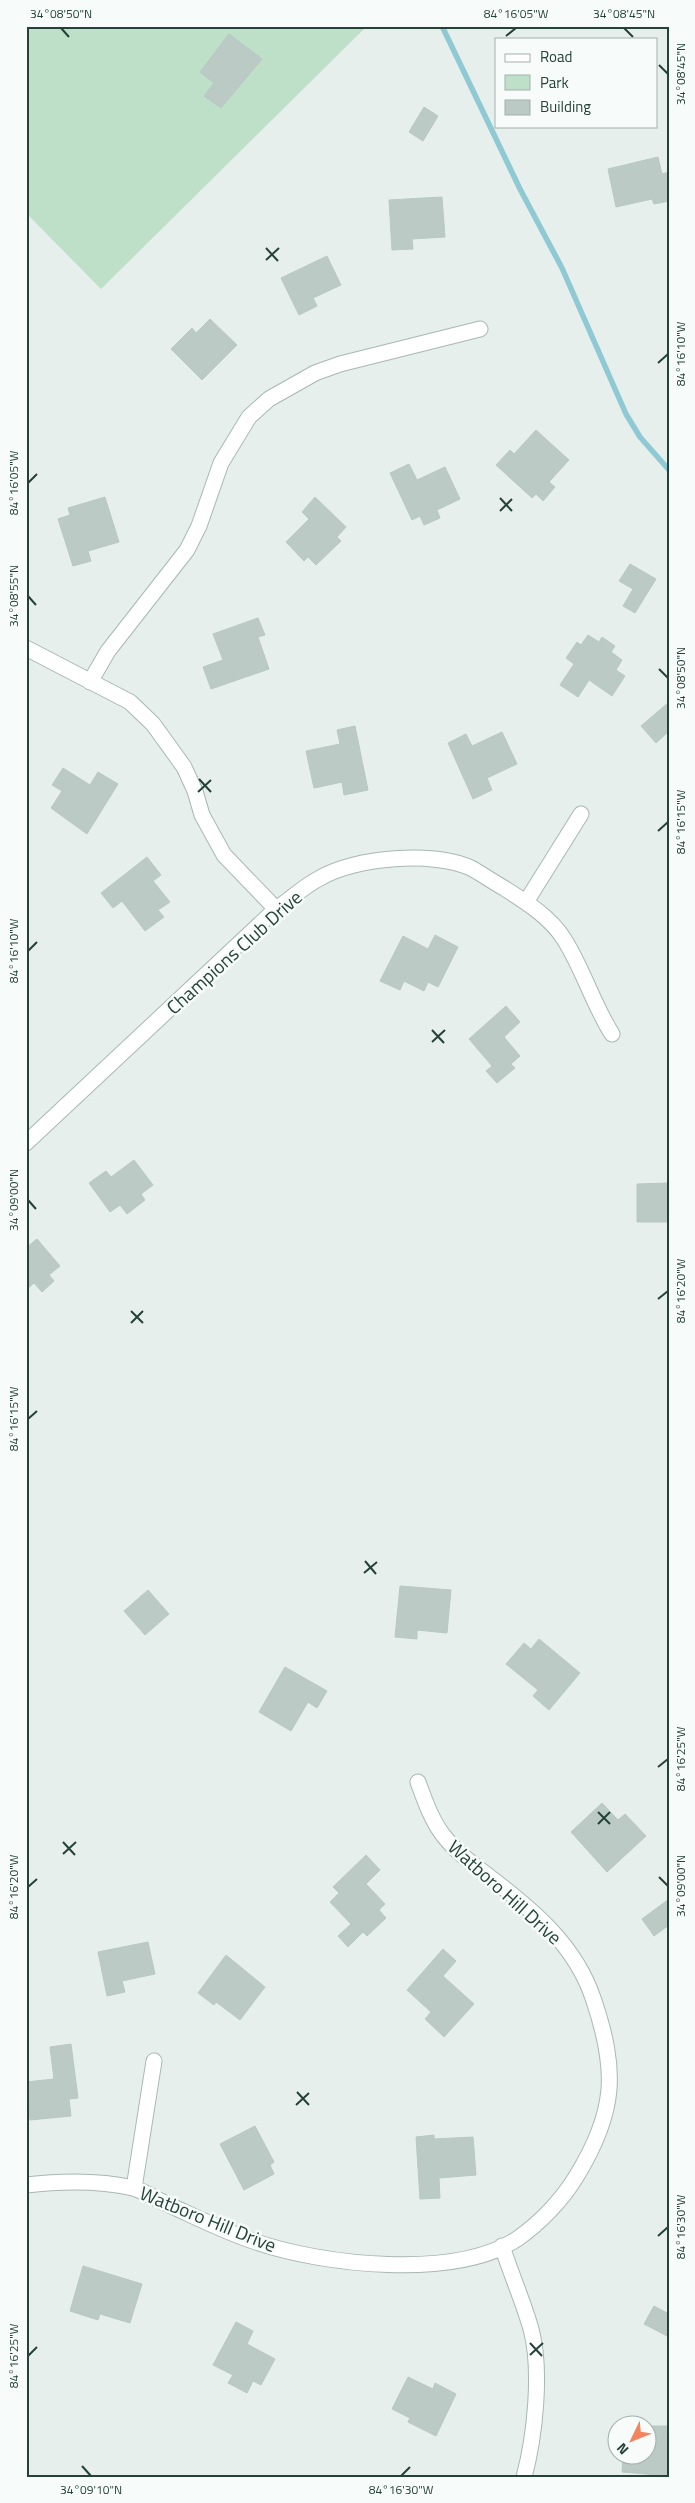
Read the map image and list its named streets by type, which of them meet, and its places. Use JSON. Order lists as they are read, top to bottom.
{
  "streets": {
    "street": ["Champions Club Drive", "Watboro Hill Drive"]
  },
  "legend": ["Road", "Park", "Building"],
  "north": "bottom left",
  "coordinates": [
    "34°08'50\"N",
    "84°16'05\"W",
    "34°08'45\"N",
    "84°16'10\"W",
    "34°08'55\"N",
    "84°16'15\"W",
    "34°09'00\"N",
    "84°16'20\"W",
    "84°16'25\"W",
    "84°16'30\"W",
    "34°09'10\"N"
  ]
}
